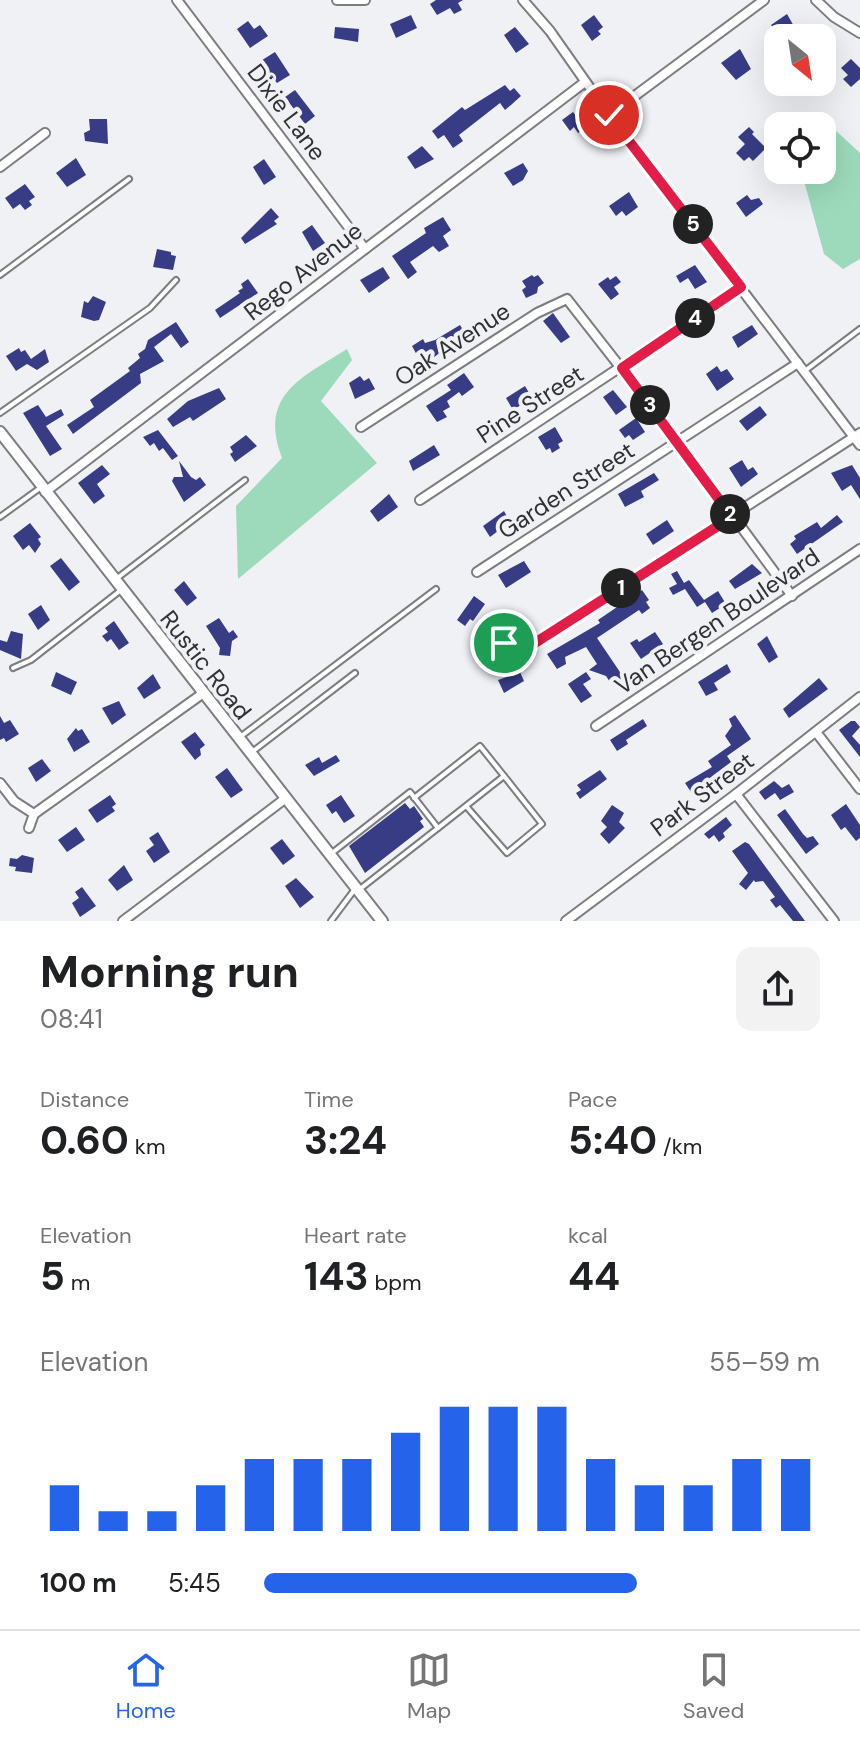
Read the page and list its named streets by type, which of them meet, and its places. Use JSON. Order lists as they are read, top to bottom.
{
  "streets": {
    "street": [
      "Dixie Lane",
      "Rego Avenue",
      "Oak Avenue",
      "Pine Street",
      "Garden Street",
      "Van Bergen Boulevard",
      "Rustic Road",
      "Park Street"
    ]
  },
  "crossings": [
    ["Dixie Lane", "Rego Avenue"],
    ["Rego Avenue", "Rustic Road"],
    ["Oak Avenue", "Pine Street"]
  ],
  "north": "bottom right",
  "page": {
    "pins": [
      "5",
      "4",
      "3",
      "2",
      "1"
    ],
    "heading": ["Morning run", "08:41"],
    "stats": [
      ["Distance", "0.60 km"],
      ["Time", "3:24"],
      ["Pace", "5:40 /km"],
      ["Elevation", "5 m"],
      ["Heart rate", "143 bpm"],
      ["kcal", "44"]
    ],
    "chart": ["Elevation", "55–59 m"],
    "list": [
      {
        "name": "100 m",
        "note": "5:45"
      }
    ],
    "tabs": ["Home", "Map", "Saved"]
  }
}
